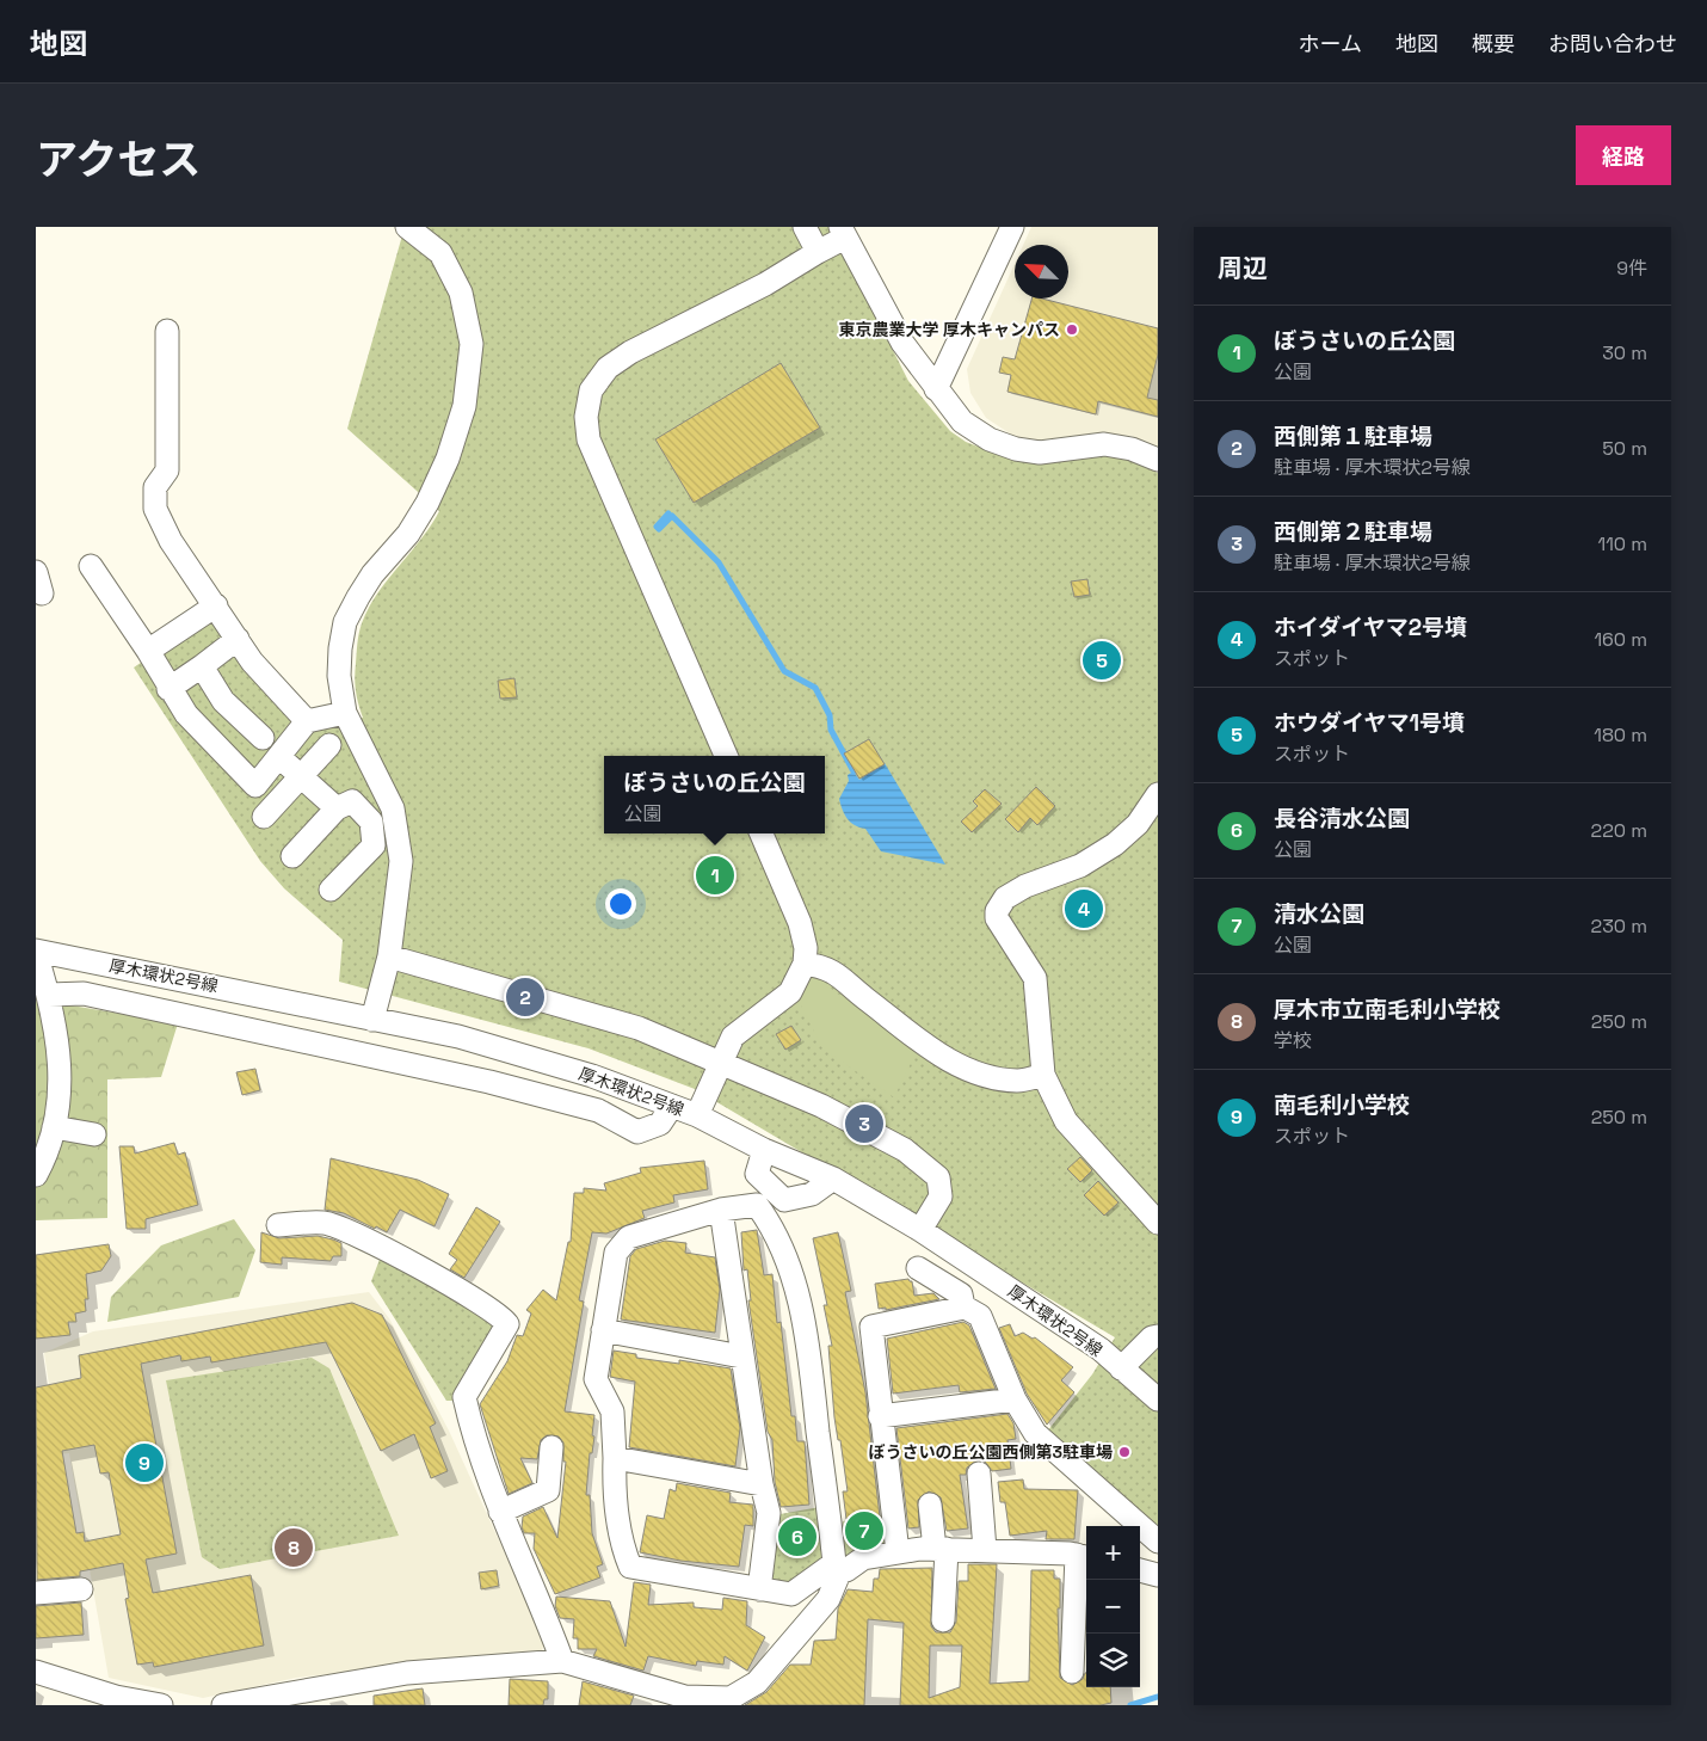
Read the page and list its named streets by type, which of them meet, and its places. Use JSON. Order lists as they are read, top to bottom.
{
  "streets": {
    "street": ["厚木環状2号線"]
  },
  "places": ["東京農業大学 厚木キャンパス", "ぼうさいの丘公園西側第3駐車場"],
  "north": "top left",
  "page": {
    "header": "地図",
    "nav": [
      "ホーム",
      "地図",
      "概要",
      "お問い合わせ"
    ],
    "title": "アクセス",
    "buttons": "経路",
    "heading": ["周辺", "9件"],
    "list": [
      {
        "mark": "1",
        "name": "ぼうさいの丘公園",
        "note": "公園",
        "value": "30 m"
      },
      {
        "mark": "2",
        "name": "西側第１駐車場",
        "note": "駐車場 · 厚木環状2号線",
        "value": "50 m"
      },
      {
        "mark": "3",
        "name": "西側第２駐車場",
        "note": "駐車場 · 厚木環状2号線",
        "value": "110 m"
      },
      {
        "mark": "4",
        "name": "ホイダイヤマ2号墳",
        "note": "スポット",
        "value": "160 m"
      },
      {
        "mark": "5",
        "name": "ホウダイヤマ1号墳",
        "note": "スポット",
        "value": "180 m"
      },
      {
        "mark": "6",
        "name": "長谷清水公園",
        "note": "公園",
        "value": "220 m"
      },
      {
        "mark": "7",
        "name": "清水公園",
        "note": "公園",
        "value": "230 m"
      },
      {
        "mark": "8",
        "name": "厚木市立南毛利小学校",
        "note": "学校",
        "value": "250 m"
      },
      {
        "mark": "9",
        "name": "南毛利小学校",
        "note": "スポット",
        "value": "250 m"
      }
    ],
    "pins": [
      "5",
      "1",
      "4",
      "2",
      "3",
      "9",
      "7",
      "6",
      "8"
    ],
    "popup": ["ぼうさいの丘公園", "公園"],
    "map_buttons": ["+", "−"]
  }
}
